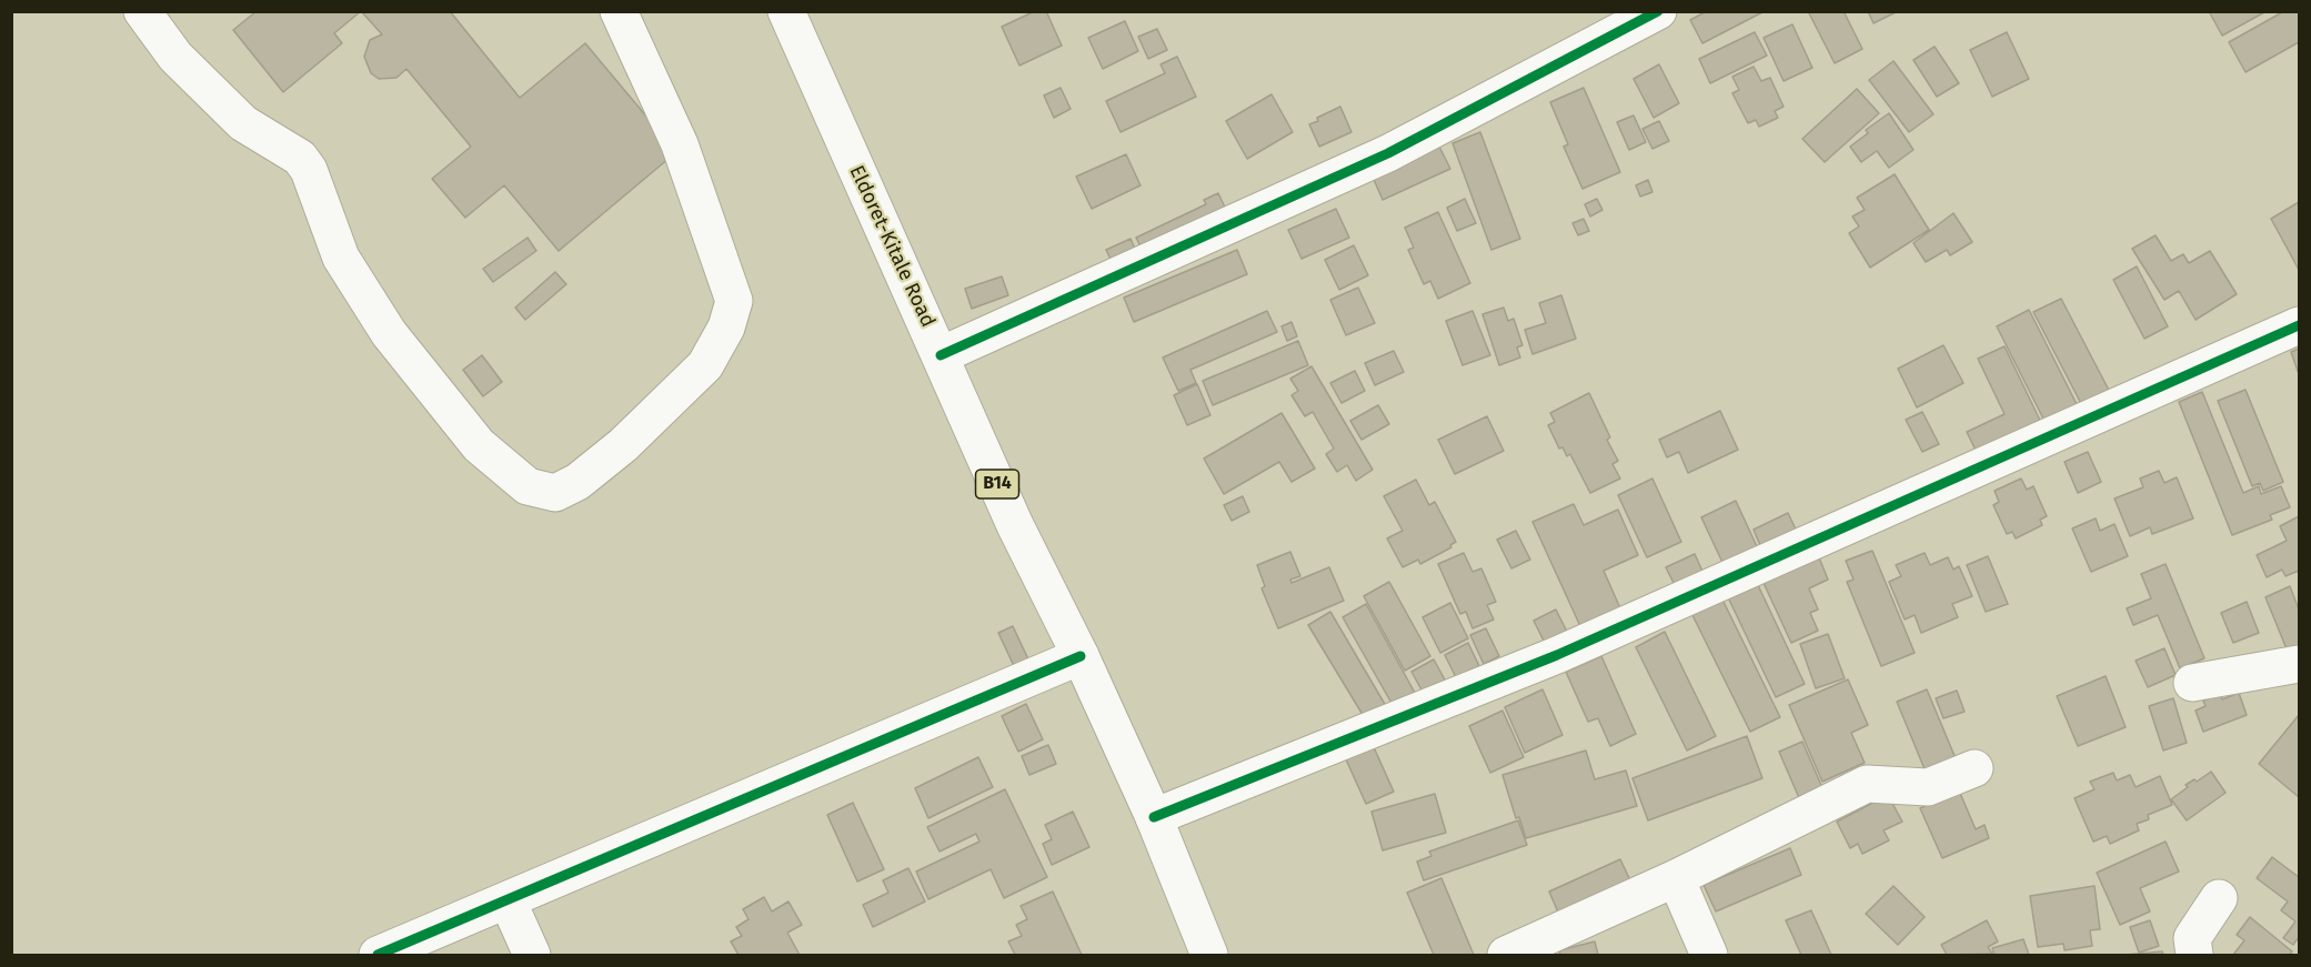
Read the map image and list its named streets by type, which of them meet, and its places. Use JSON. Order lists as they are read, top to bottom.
{
  "streets": {
    "main road": ["Eldoret-Kitale Road", "B14"]
  }
}
